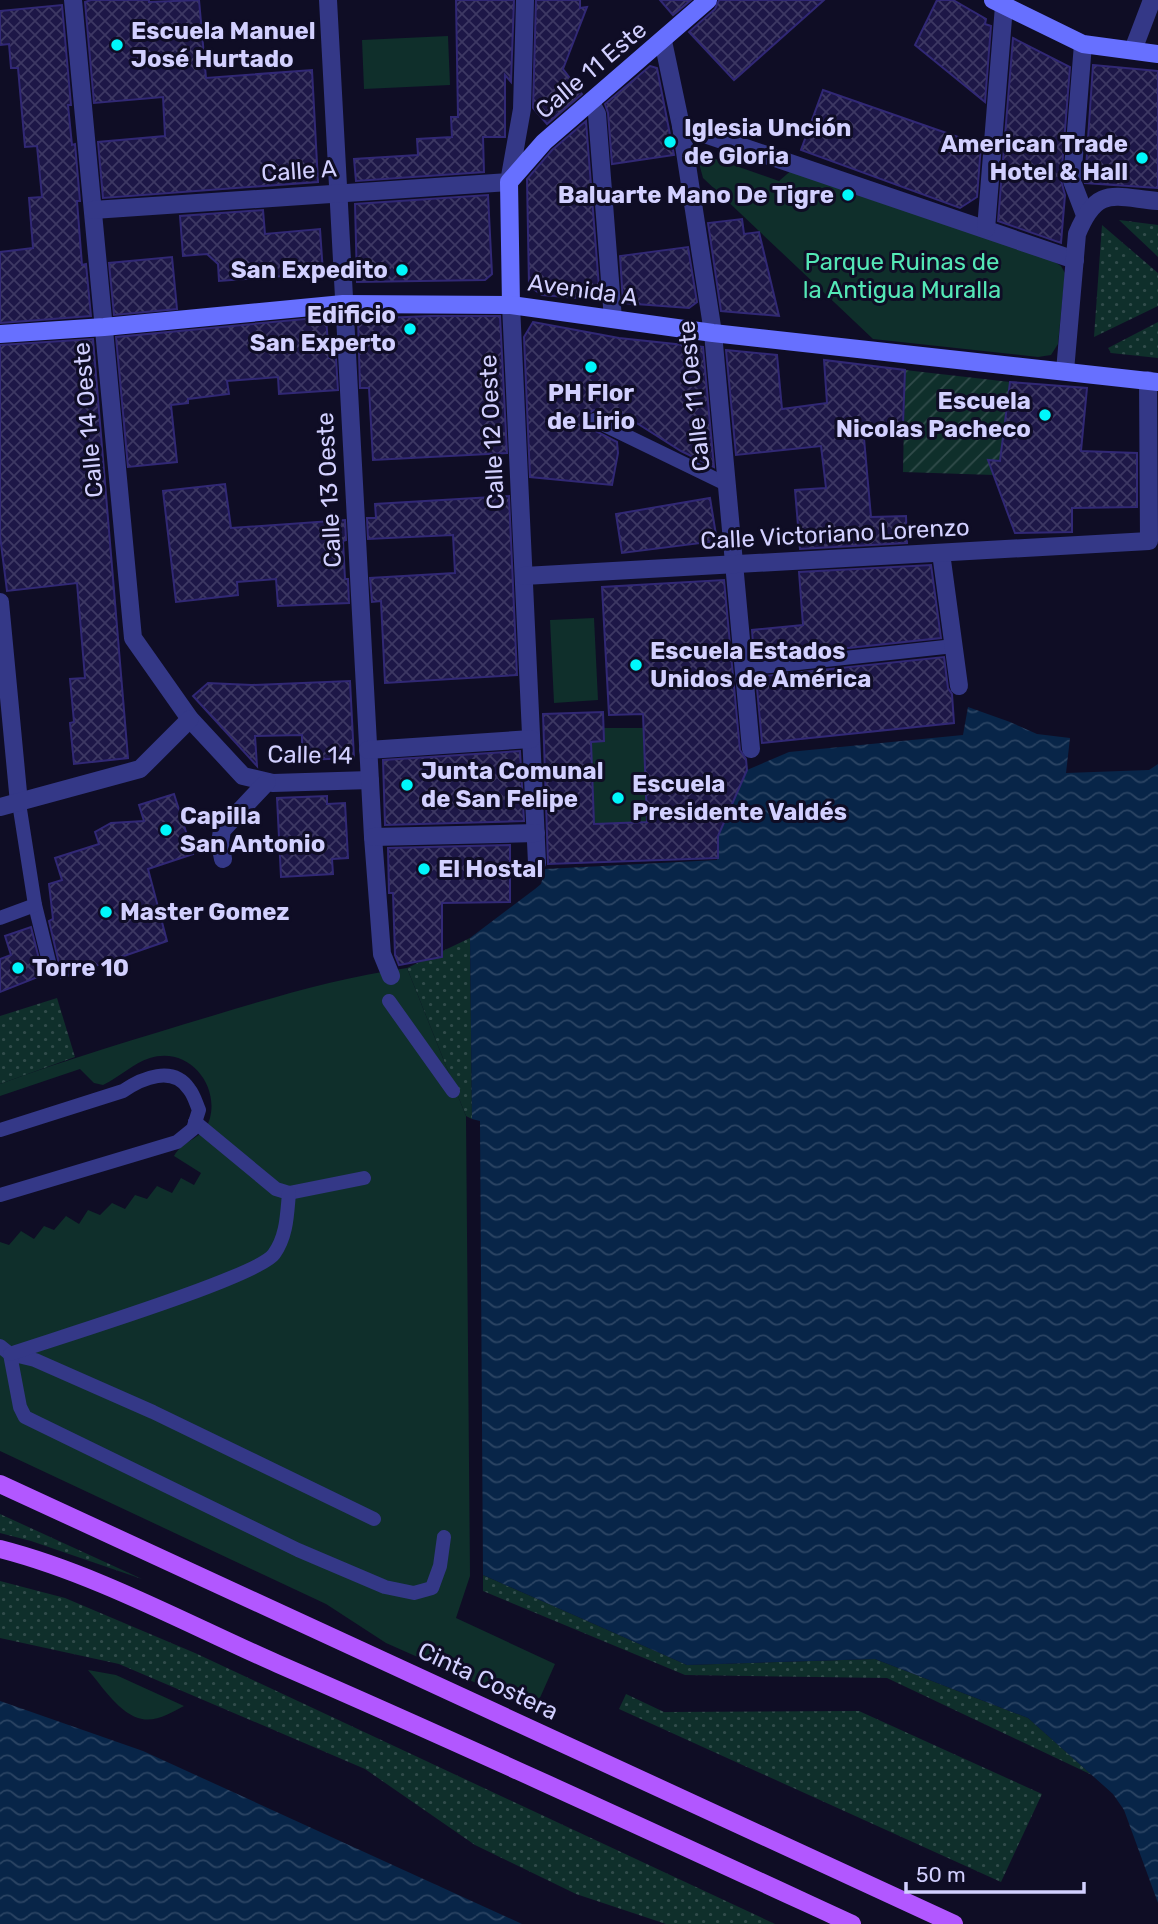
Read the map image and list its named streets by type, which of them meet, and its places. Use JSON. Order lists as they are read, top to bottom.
{
  "streets": {
    "main road": ["Cinta Costera"],
    "street": [
      "Calle 11 Este",
      "Calle A",
      "Avenida A",
      "Calle 11 Oeste",
      "Calle 14 Oeste",
      "Calle 12 Oeste",
      "Calle 13 Oeste",
      "Calle Victoriano Lorenzo",
      "Calle 14"
    ]
  },
  "crossings": [
    ["Calle 11 Este", "Calle A"],
    ["Calle 11 Este", "Calle 11 Oeste"],
    ["Calle 11 Este", "Calle 12 Oeste"],
    ["Calle A", "Calle 14 Oeste"],
    ["Calle A", "Calle 12 Oeste"],
    ["Calle A", "Calle 13 Oeste"],
    ["Avenida A", "Calle 11 Oeste"],
    ["Avenida A", "Calle 14 Oeste"],
    ["Avenida A", "Calle 12 Oeste"],
    ["Avenida A", "Calle 13 Oeste"],
    ["Avenida A", "Calle Victoriano Lorenzo"],
    ["Calle 11 Oeste", "Calle Victoriano Lorenzo"],
    ["Calle 14 Oeste", "Calle 14"],
    ["Calle 12 Oeste", "Calle Victoriano Lorenzo"],
    ["Calle 13 Oeste", "Calle 14"]
  ],
  "parks": ["Parque Ruinas de la Antigua Muralla"],
  "places": [
    "Escuela Manuel José Hurtado",
    "Iglesia Unción de Gloria",
    "American Trade Hotel & Hall",
    "Baluarte Mano De Tigre",
    "San Expedito",
    "Edificio San Experto",
    "PH Flor de Lirio",
    "Escuela Nicolas Pacheco",
    "Escuela Estados Unidos de América",
    "Junta Comunal de San Felipe",
    "Escuela Presidente Valdés",
    "Capilla San Antonio",
    "El Hostal",
    "Master Gomez",
    "Torre 10"
  ],
  "scale_bar": "50 m"
}
